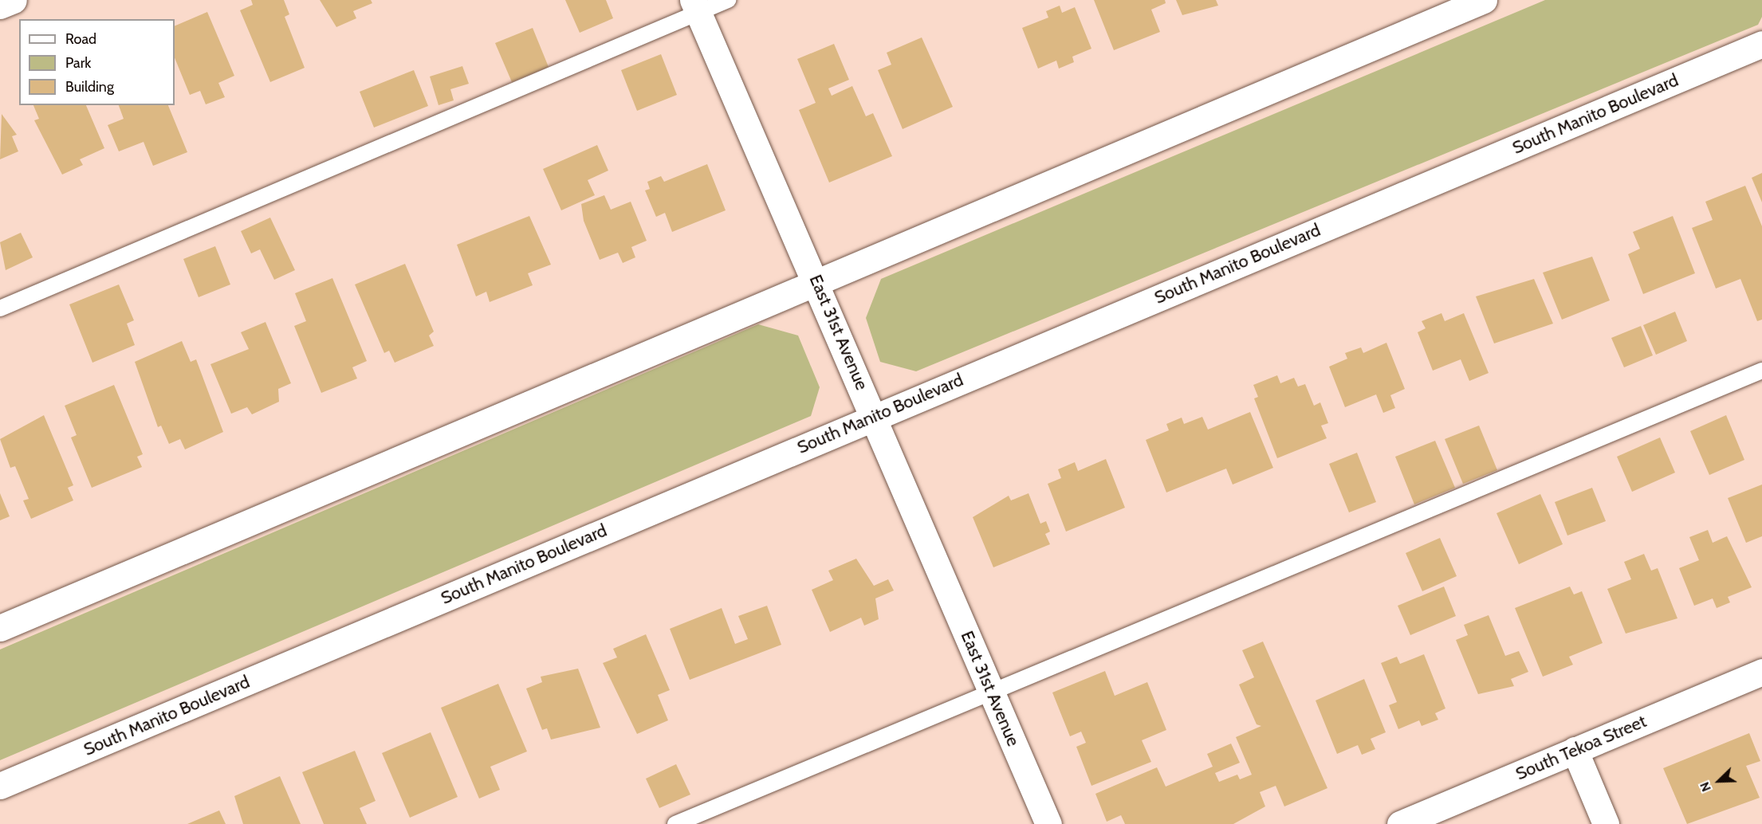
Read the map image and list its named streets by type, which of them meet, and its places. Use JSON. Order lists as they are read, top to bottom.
{
  "streets": {
    "street": ["South Manito Boulevard", "East 31st Avenue", "South Tekoa Street"]
  },
  "crossings": [
    ["South Manito Boulevard", "East 31st Avenue"]
  ],
  "legend": ["Road", "Park", "Building"],
  "north": "bottom left"
}
